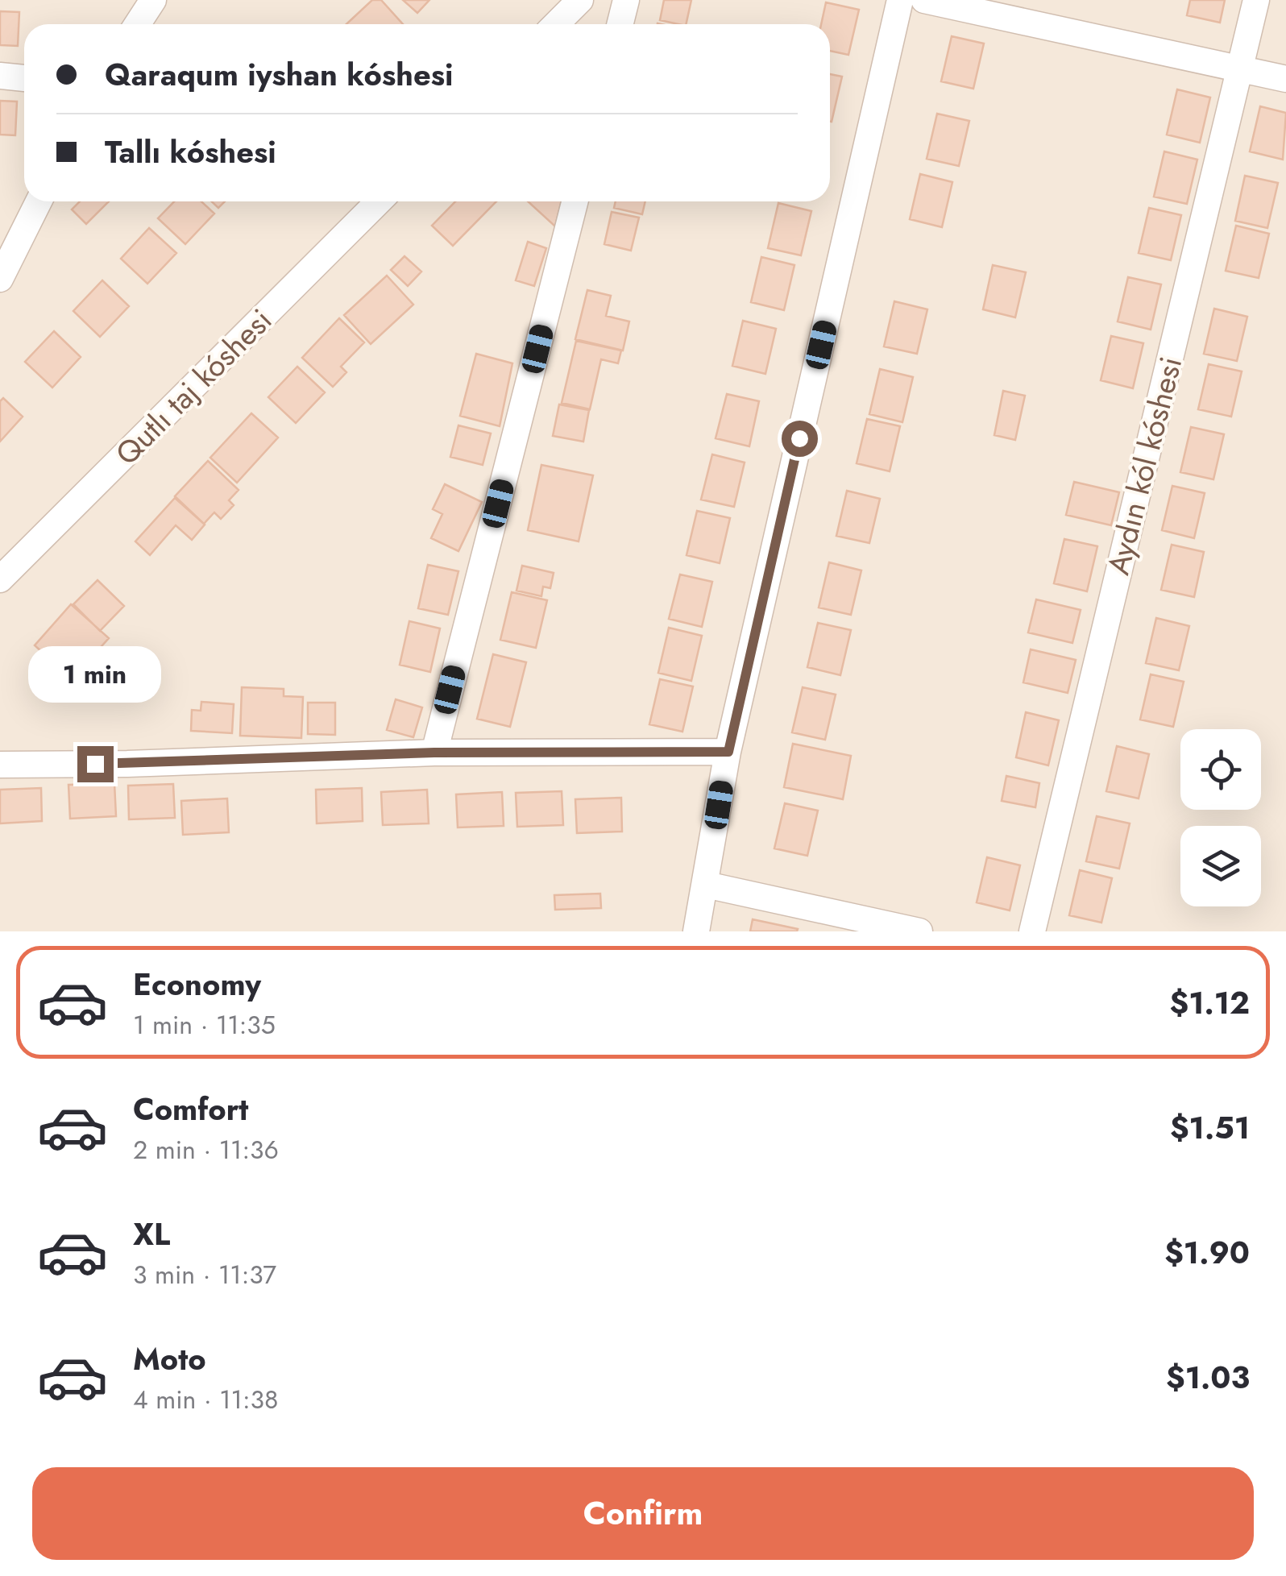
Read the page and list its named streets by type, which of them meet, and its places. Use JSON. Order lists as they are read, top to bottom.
{
  "streets": {
    "street": ["Qutlı taj kóshesi", "Aydın kól kóshesi"]
  },
  "page": {
    "banner": ["Qaraqum iyshan kóshesi", "Tallı kóshesi"],
    "bubble": "1 min",
    "list": [
      {
        "name": "Economy",
        "note": "1 min · 11:35",
        "value": "$1.12"
      },
      {
        "name": "Comfort",
        "note": "2 min · 11:36",
        "value": "$1.51"
      },
      {
        "name": "XL",
        "note": "3 min · 11:37",
        "value": "$1.90"
      },
      {
        "name": "Moto",
        "note": "4 min · 11:38",
        "value": "$1.03"
      }
    ],
    "buttons": "Confirm"
  }
}
